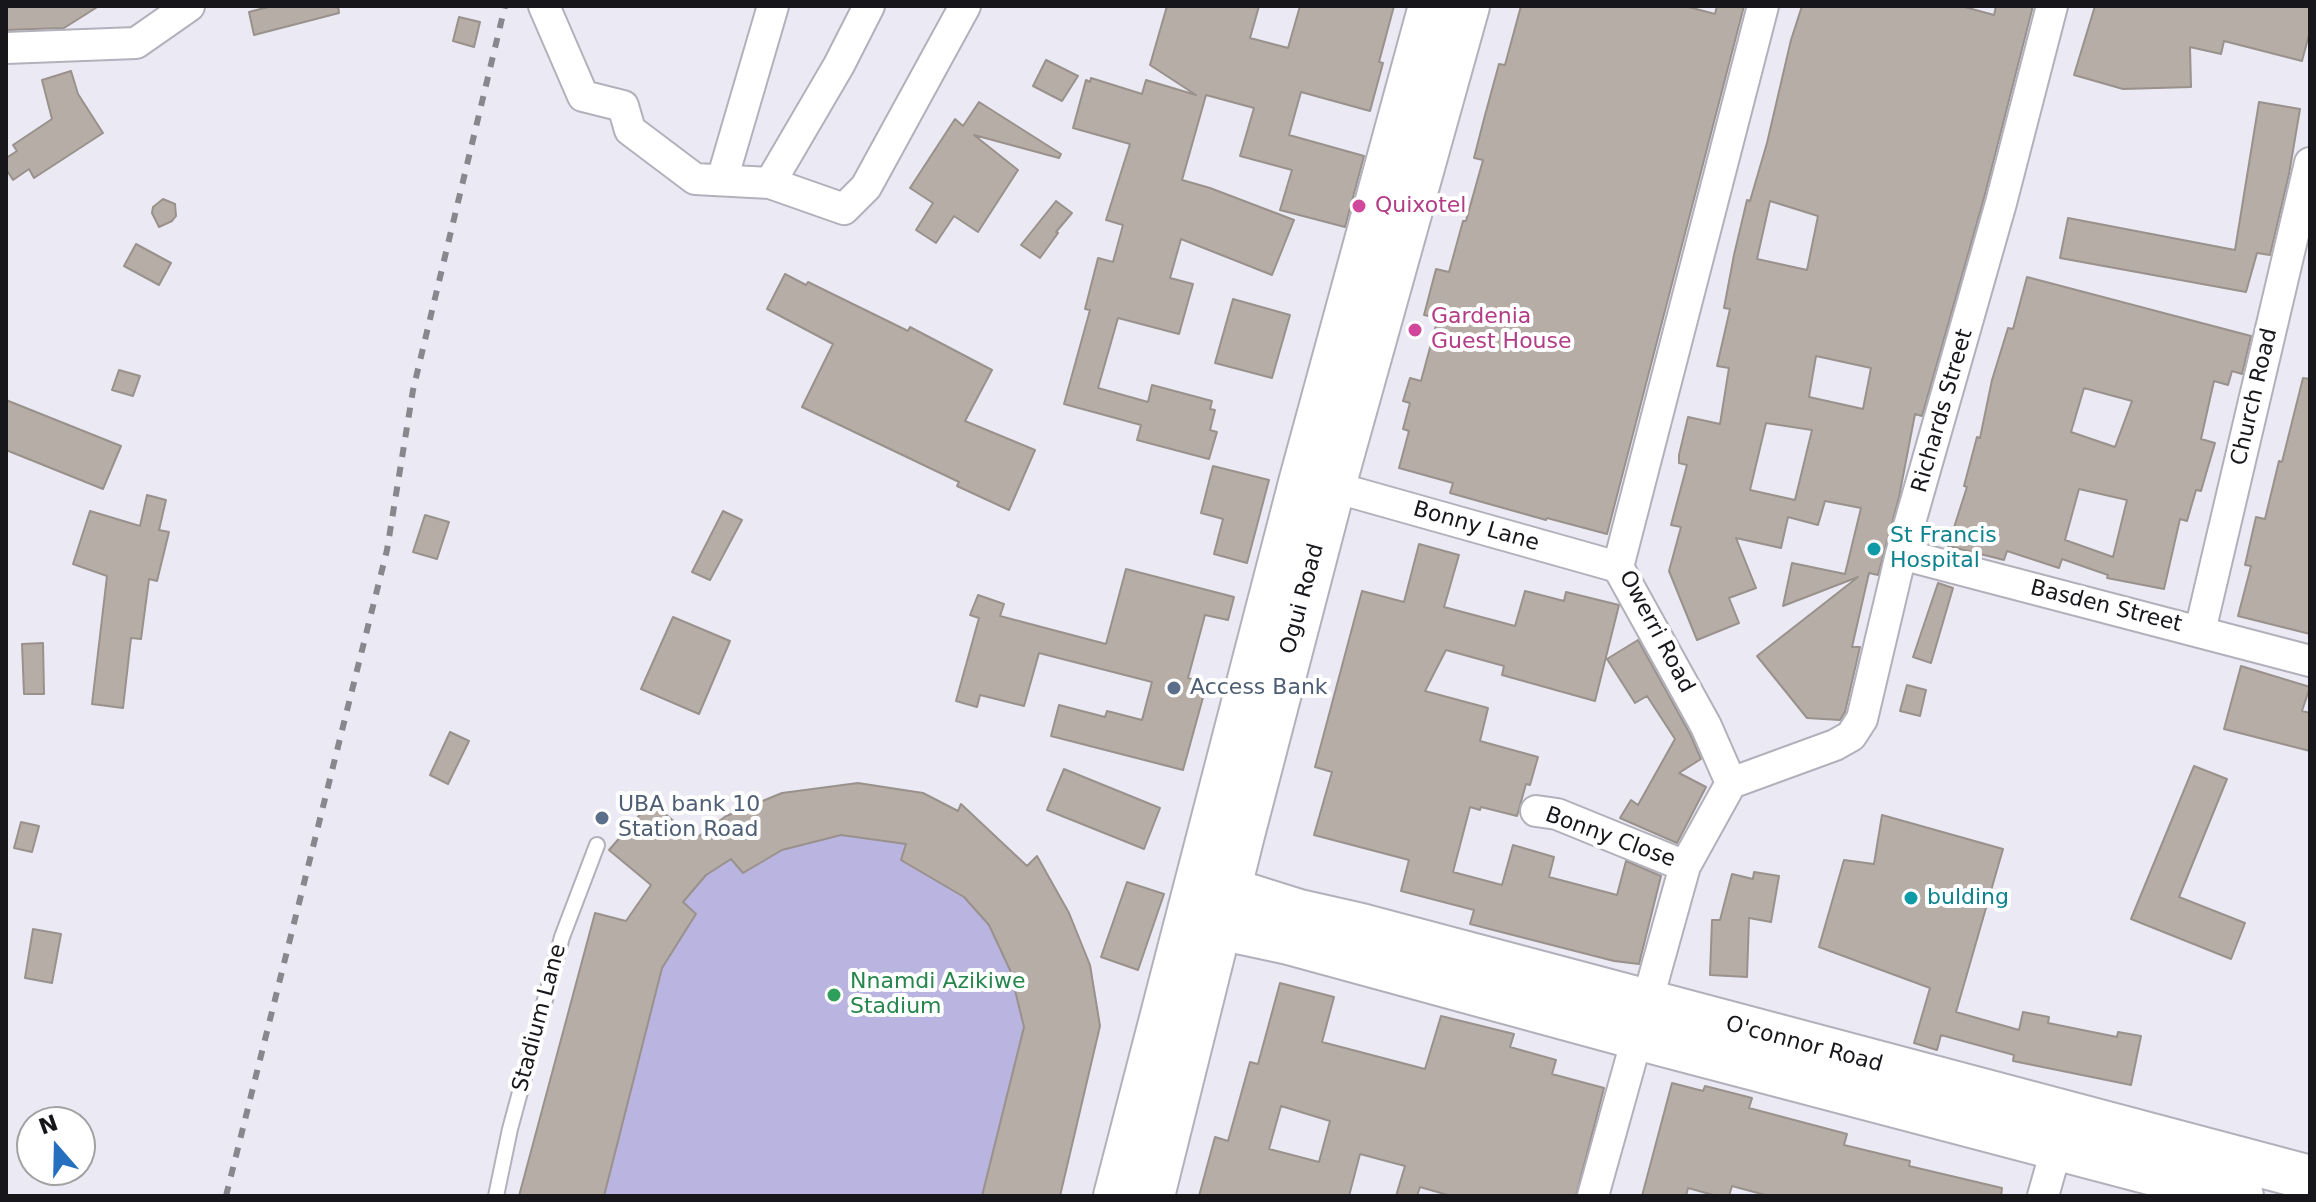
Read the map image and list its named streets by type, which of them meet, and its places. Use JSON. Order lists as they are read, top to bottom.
{
  "streets": {
    "main road": ["Ogui Road", "O'connor Road"],
    "street": [
      "Church Road",
      "Richards Street",
      "Bonny Lane",
      "Basden Street",
      "Owerri Road",
      "Bonny Close"
    ],
    "lane": ["Stadium Lane"]
  },
  "crossings": [
    ["Church Road", "Basden Street"],
    ["Richards Street", "Basden Street"],
    ["Richards Street", "Owerri Road"],
    ["Bonny Lane", "Ogui Road"],
    ["Bonny Lane", "Owerri Road"],
    ["Ogui Road", "O'connor Road"]
  ],
  "places": [
    "Quixotel",
    "Gardenia Guest House",
    "St Francis Hospital",
    "Access Bank",
    "UBA bank 10 Station Road",
    "bulding",
    "Nnamdi Azikiwe Stadium"
  ],
  "north": "top"
}
